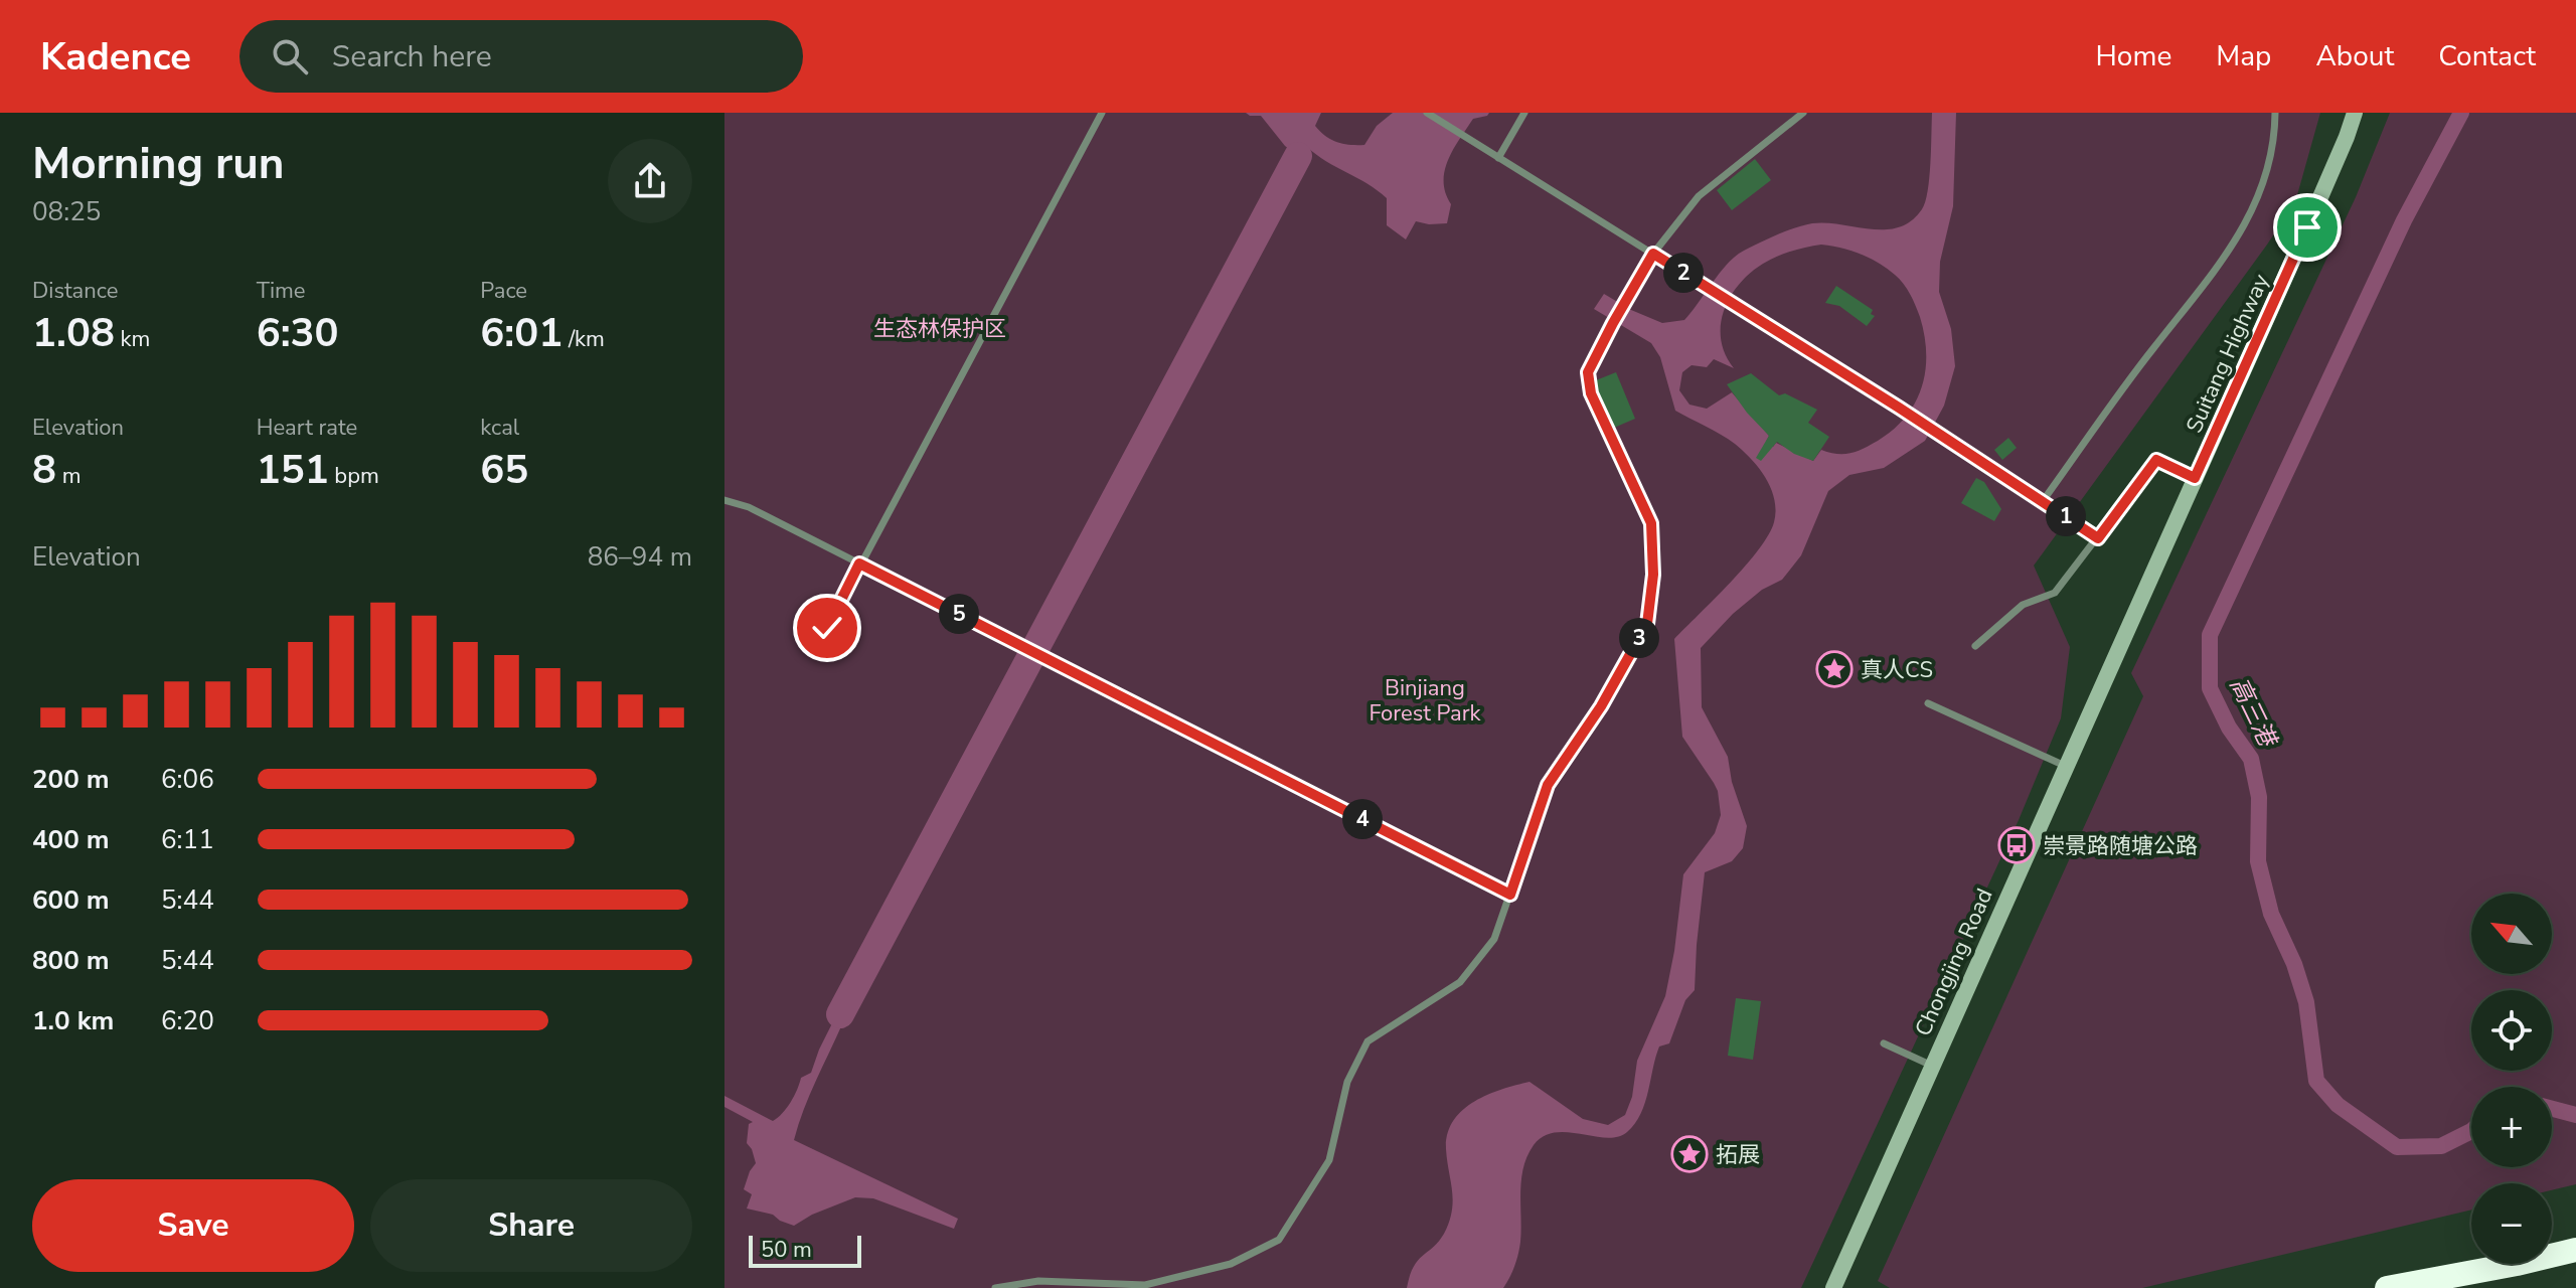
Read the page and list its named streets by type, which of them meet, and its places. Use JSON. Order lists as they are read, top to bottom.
{
  "streets": {
    "street": ["Suitang Highway", "Chongjing Road"]
  },
  "crossings": [
    ["Suitang Highway", "Chongjing Road"]
  ],
  "water": ["高三港"],
  "parks": ["生态林保护区", "Binjiang Forest Park"],
  "places": {
    "place": ["真人CS", "拓展"],
    "bus stop": ["崇景路随塘公路"]
  },
  "scale_bar": "50 m",
  "north": "top left",
  "page": {
    "header": "Kadence",
    "search": "Search here",
    "nav": [
      "Home",
      "Map",
      "About",
      "Contact"
    ],
    "heading": ["Morning run", "08:25"],
    "stats": [
      ["Distance", "1.08 km"],
      ["Time", "6:30"],
      ["Pace", "6:01 /km"],
      ["Elevation", "8 m"],
      ["Heart rate", "151 bpm"],
      ["kcal", "65"]
    ],
    "pins": [
      "2",
      "1",
      "5",
      "3",
      "4"
    ],
    "chart": ["Elevation", "86–94 m"],
    "list": [
      {
        "name": "200 m",
        "note": "6:06"
      },
      {
        "name": "400 m",
        "note": "6:11"
      },
      {
        "name": "600 m",
        "note": "5:44"
      },
      {
        "name": "800 m",
        "note": "5:44"
      },
      {
        "name": "1.0 km",
        "note": "6:20"
      }
    ],
    "map_buttons": ["+", "−"],
    "buttons": ["Save", "Share"],
    "scale": "50 m"
  }
}
